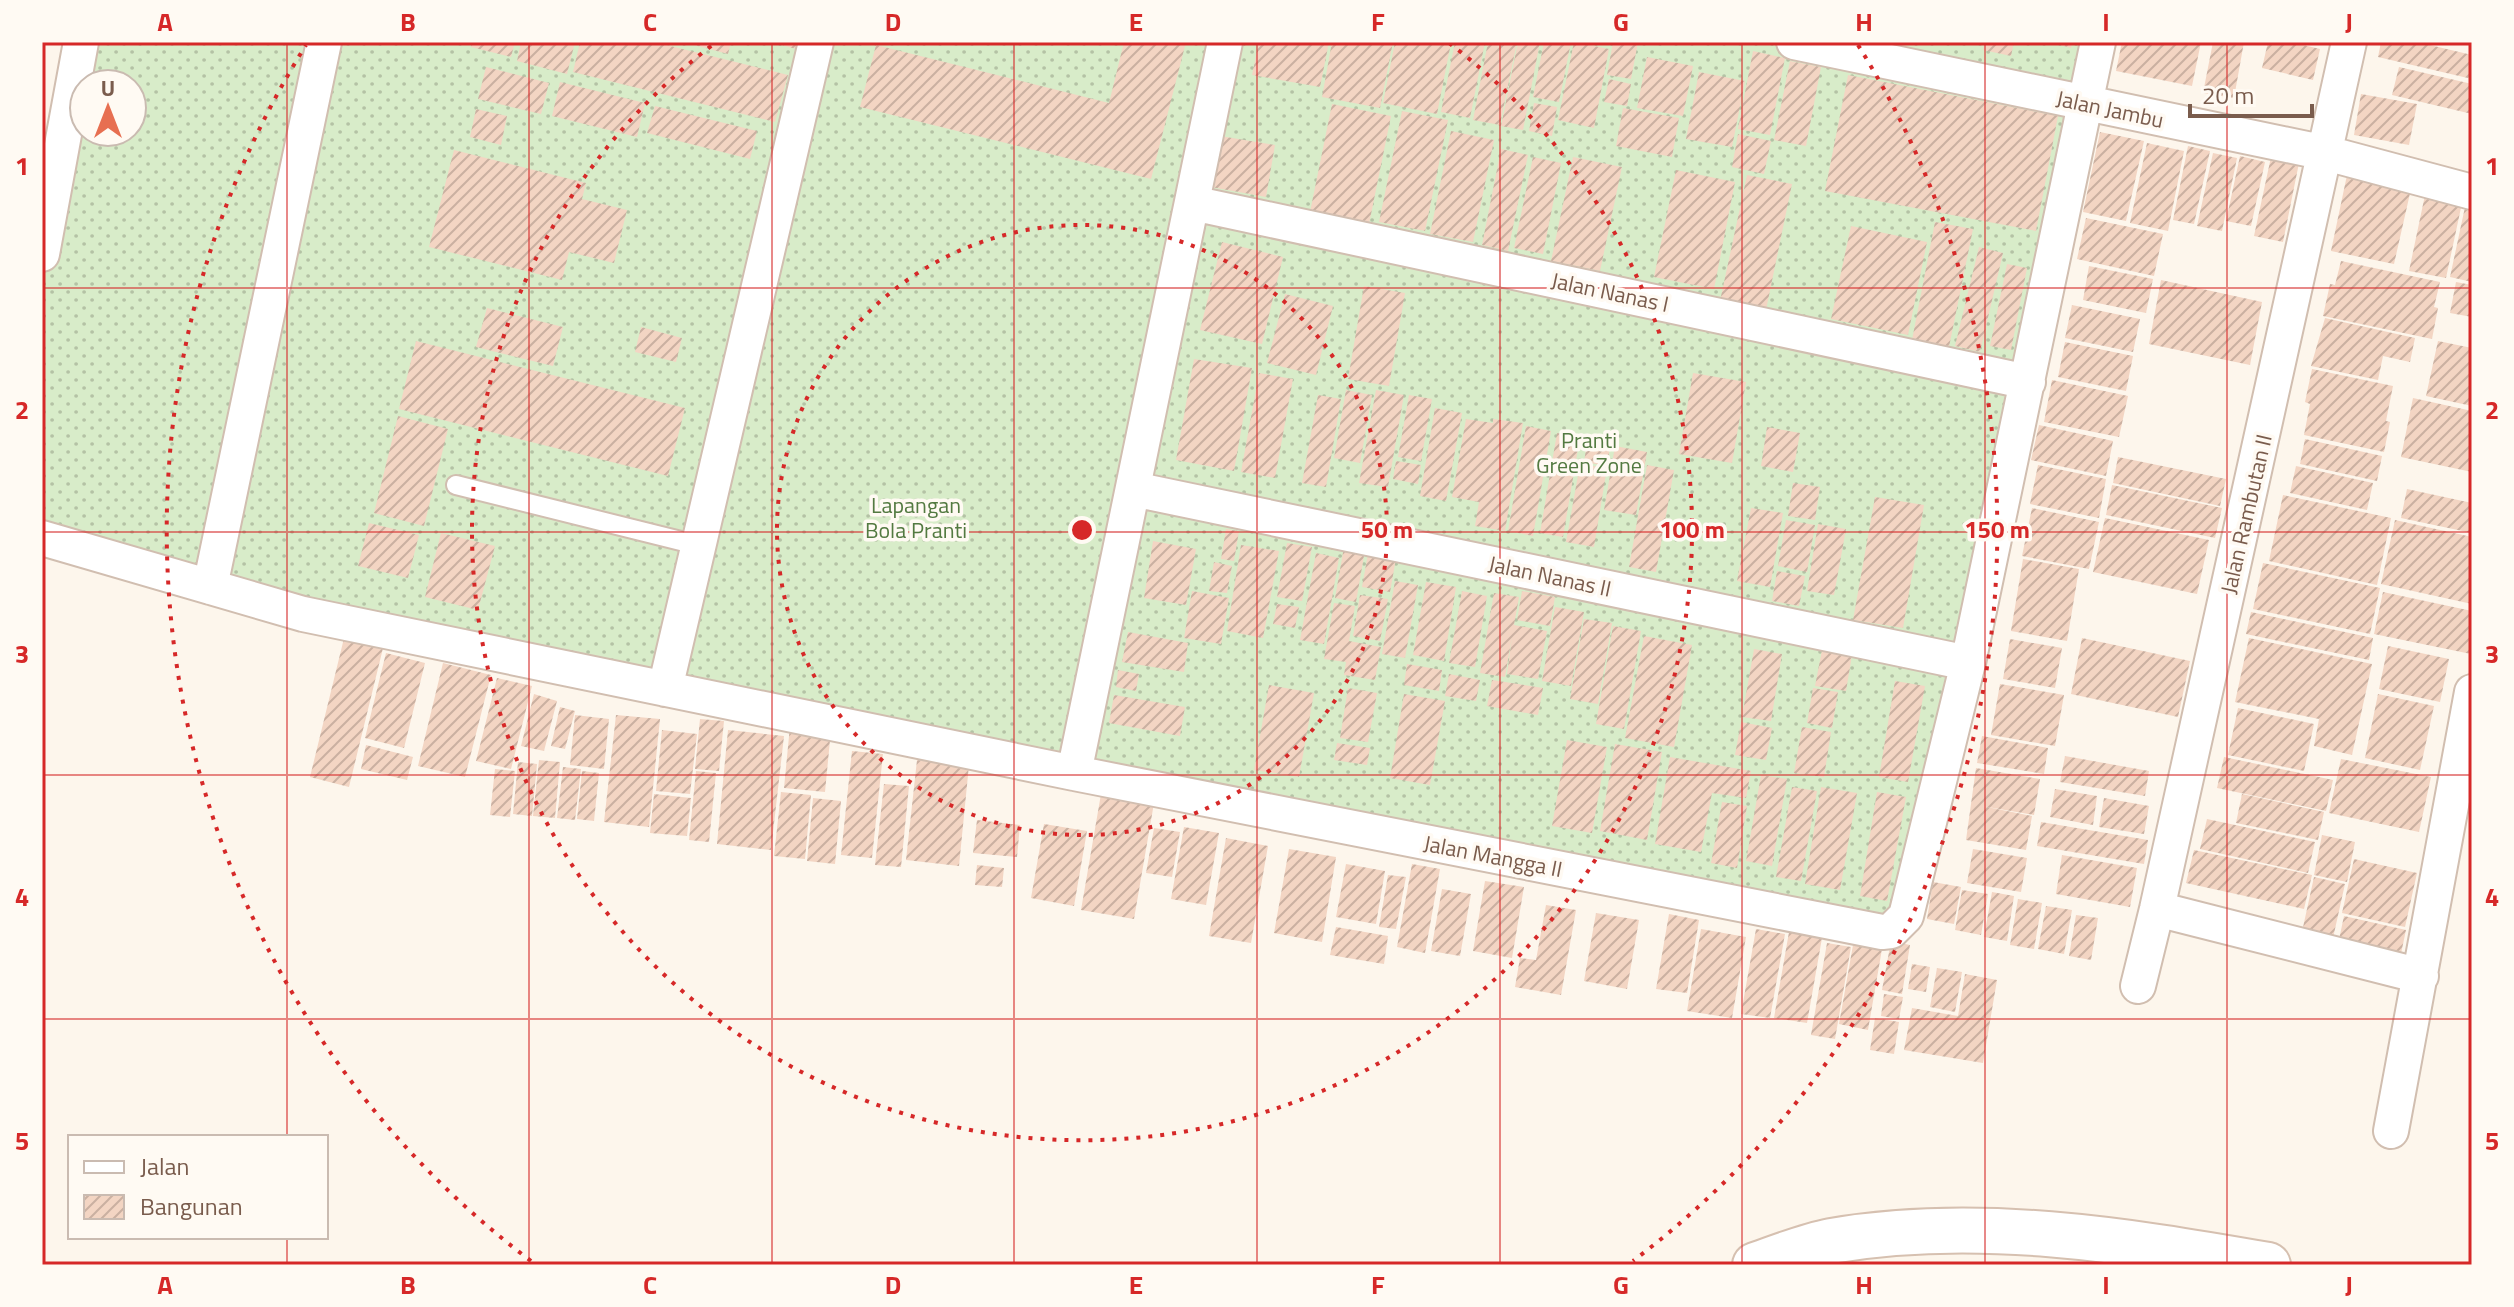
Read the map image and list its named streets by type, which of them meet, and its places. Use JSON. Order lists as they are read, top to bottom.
{
  "streets": {
    "street": [
      "Jalan Jambu",
      "Jalan Nanas I",
      "Jalan Rambutan II",
      "Jalan Nanas II",
      "Jalan Mangga II"
    ]
  },
  "crossings": [
    ["Jalan Jambu", "Jalan Rambutan II"],
    ["Jalan Nanas II", "Jalan Mangga II"]
  ],
  "parks": ["Pranti Green Zone", "Lapangan Bola Pranti"],
  "legend": ["Jalan", "Bangunan"],
  "scale_bar": "20 m",
  "north": "top",
  "grid": {
    "columns": [
      "A",
      "B",
      "C",
      "D",
      "E",
      "F",
      "G",
      "H",
      "I",
      "J"
    ],
    "rows": [
      "1",
      "2",
      "3",
      "4",
      "5"
    ]
  },
  "rings": ["50 m", "100 m", "150 m"]
}
